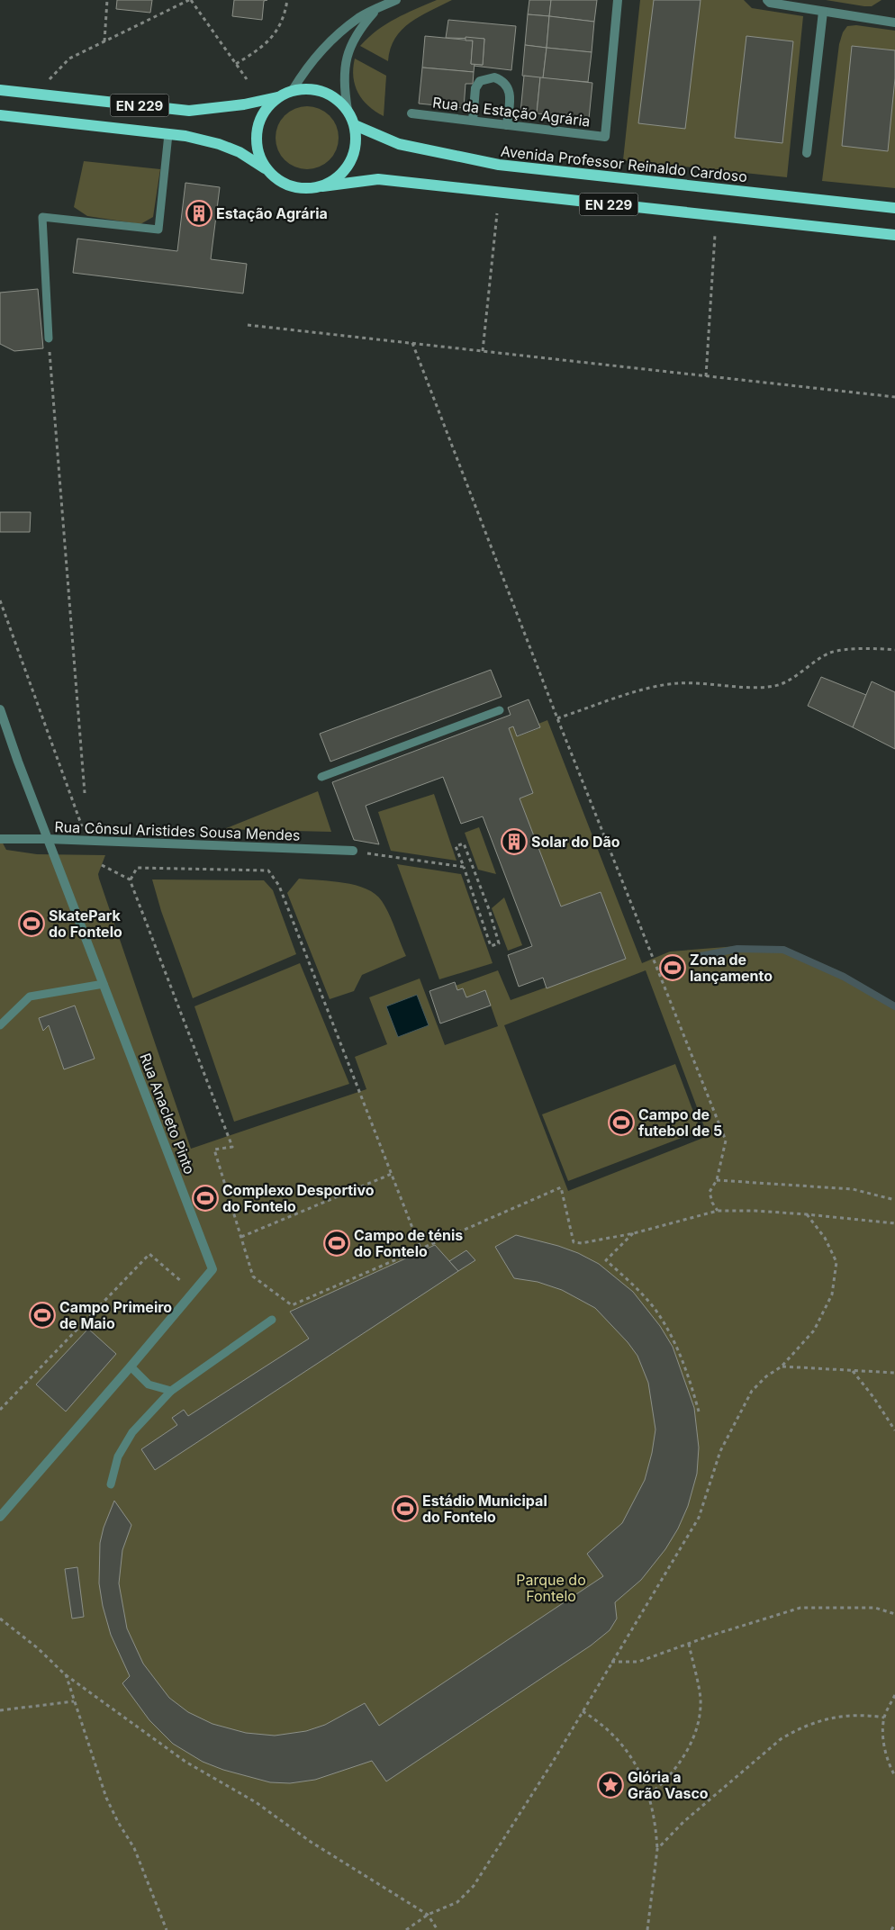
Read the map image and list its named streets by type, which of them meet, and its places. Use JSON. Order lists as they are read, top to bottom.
{
  "streets": {
    "main road": ["EN 229", "Avenida Professor Reinaldo Cardoso"],
    "street": ["Rua da Estação Agrária", "Rua Cônsul Aristides Sousa Mendes", "Rua Anacleto Pinto"]
  },
  "crossings": [
    ["EN 229", "Avenida Professor Reinaldo Cardoso"],
    ["Rua Cônsul Aristides Sousa Mendes", "Rua Anacleto Pinto"]
  ],
  "parks": ["Parque do Fontelo"],
  "places": {
    "building": ["Estação Agrária", "Solar do Dão"],
    "sports": [
      "SkatePark do Fontelo",
      "Zona de lançamento",
      "Campo de futebol de 5",
      "Complexo Desportivo do Fontelo",
      "Campo de ténis do Fontelo",
      "Campo Primeiro de Maio",
      "Estádio Municipal do Fontelo"
    ],
    "place": ["Glória a Grão Vasco"]
  }
}
